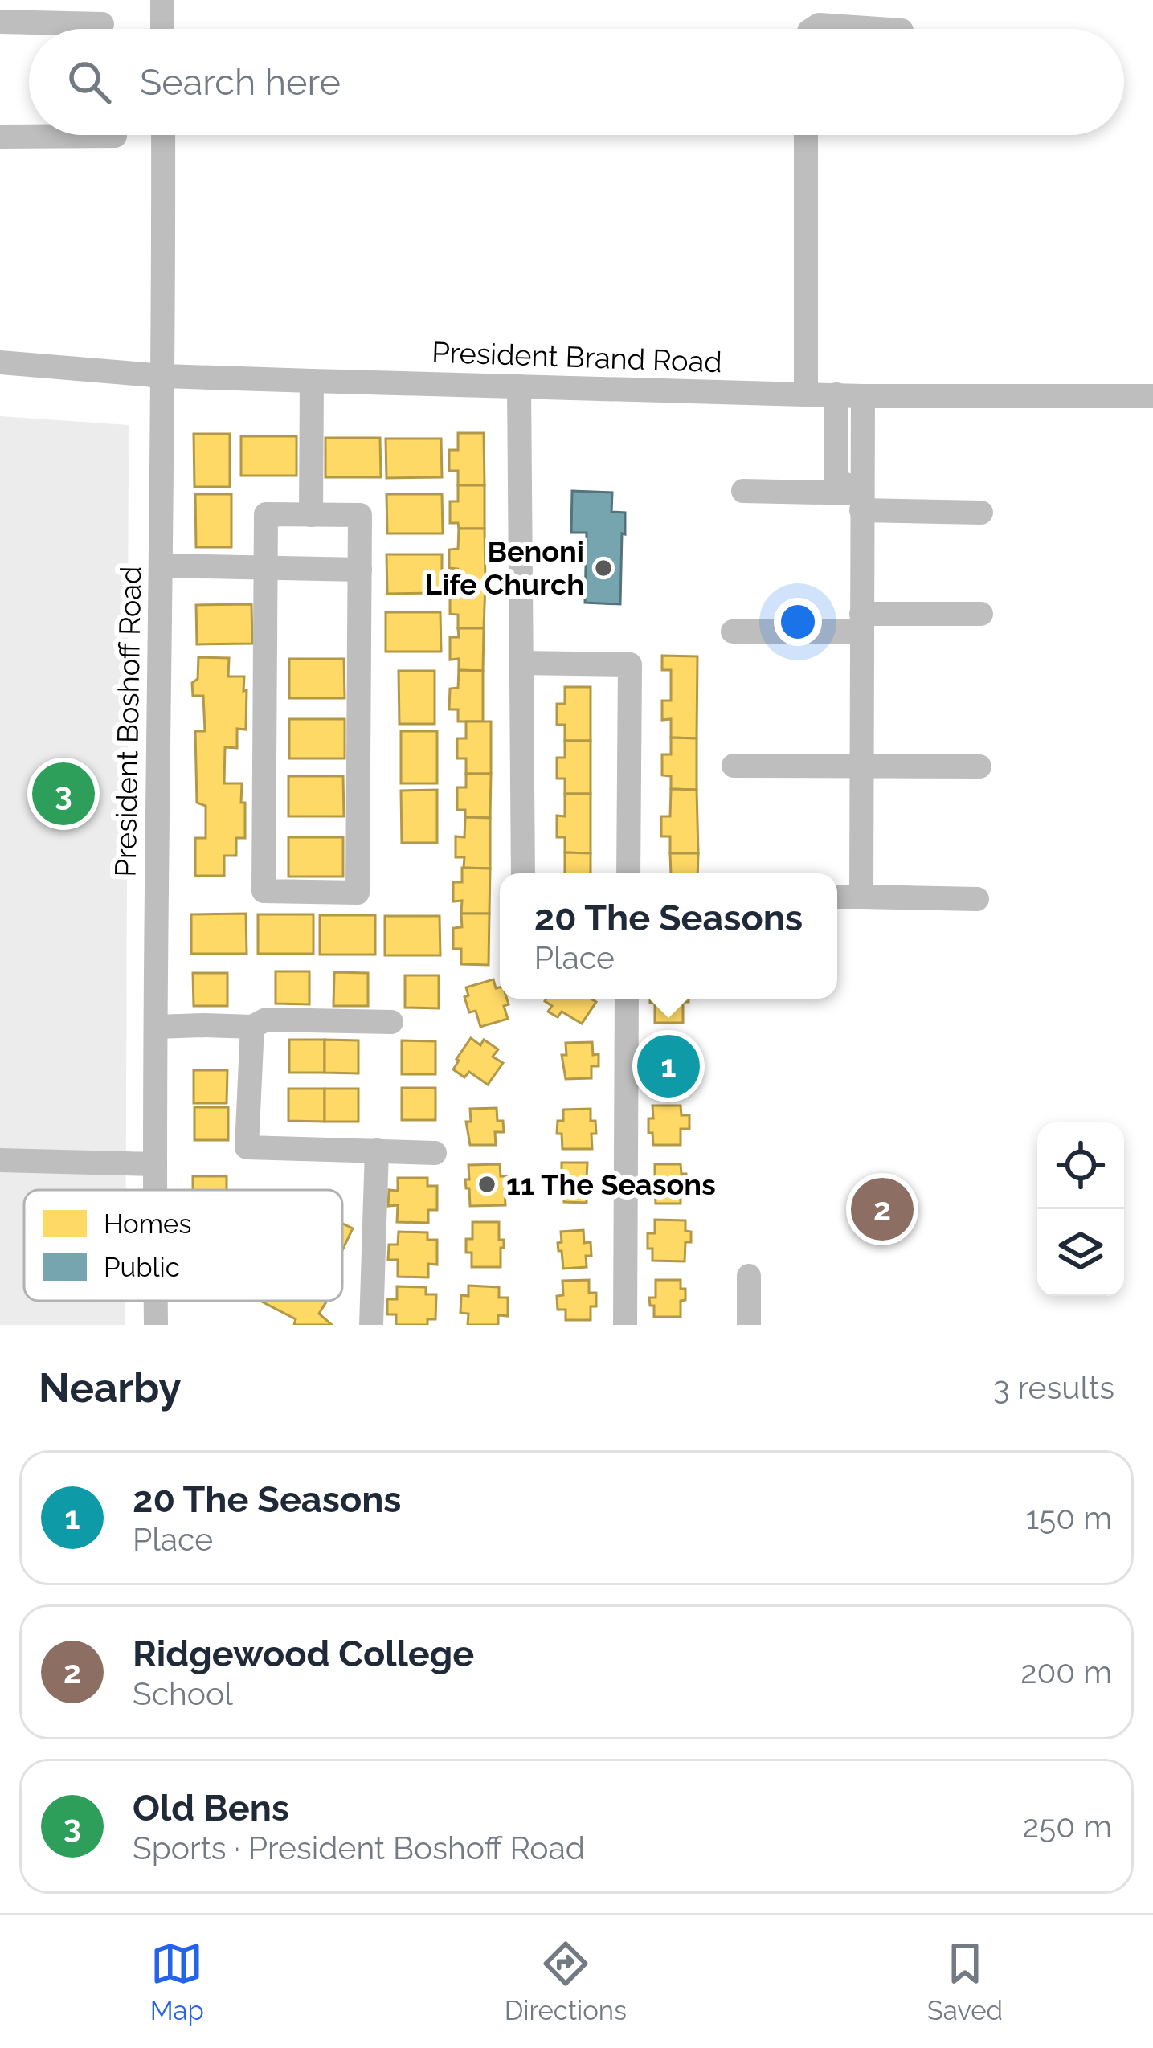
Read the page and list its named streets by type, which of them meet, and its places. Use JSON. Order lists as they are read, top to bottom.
{
  "streets": {
    "street": ["President Brand Road", "President Boshoff Road"]
  },
  "crossings": [
    ["President Brand Road", "President Boshoff Road"]
  ],
  "places": ["Benoni Life Church", "11 The Seasons"],
  "legend": ["Homes", "Public"],
  "page": {
    "search": "Search here",
    "pins": ["3", "1", "2"],
    "popup": ["20 The Seasons", "Place"],
    "heading": ["Nearby", "3 results"],
    "list": [
      {
        "mark": "1",
        "name": "20 The Seasons",
        "note": "Place",
        "value": "150 m"
      },
      {
        "mark": "2",
        "name": "Ridgewood College",
        "note": "School",
        "value": "200 m"
      },
      {
        "mark": "3",
        "name": "Old Bens",
        "note": "Sports · President Boshoff Road",
        "value": "250 m"
      }
    ],
    "nav": ["Map", "Directions", "Saved"]
  }
}
